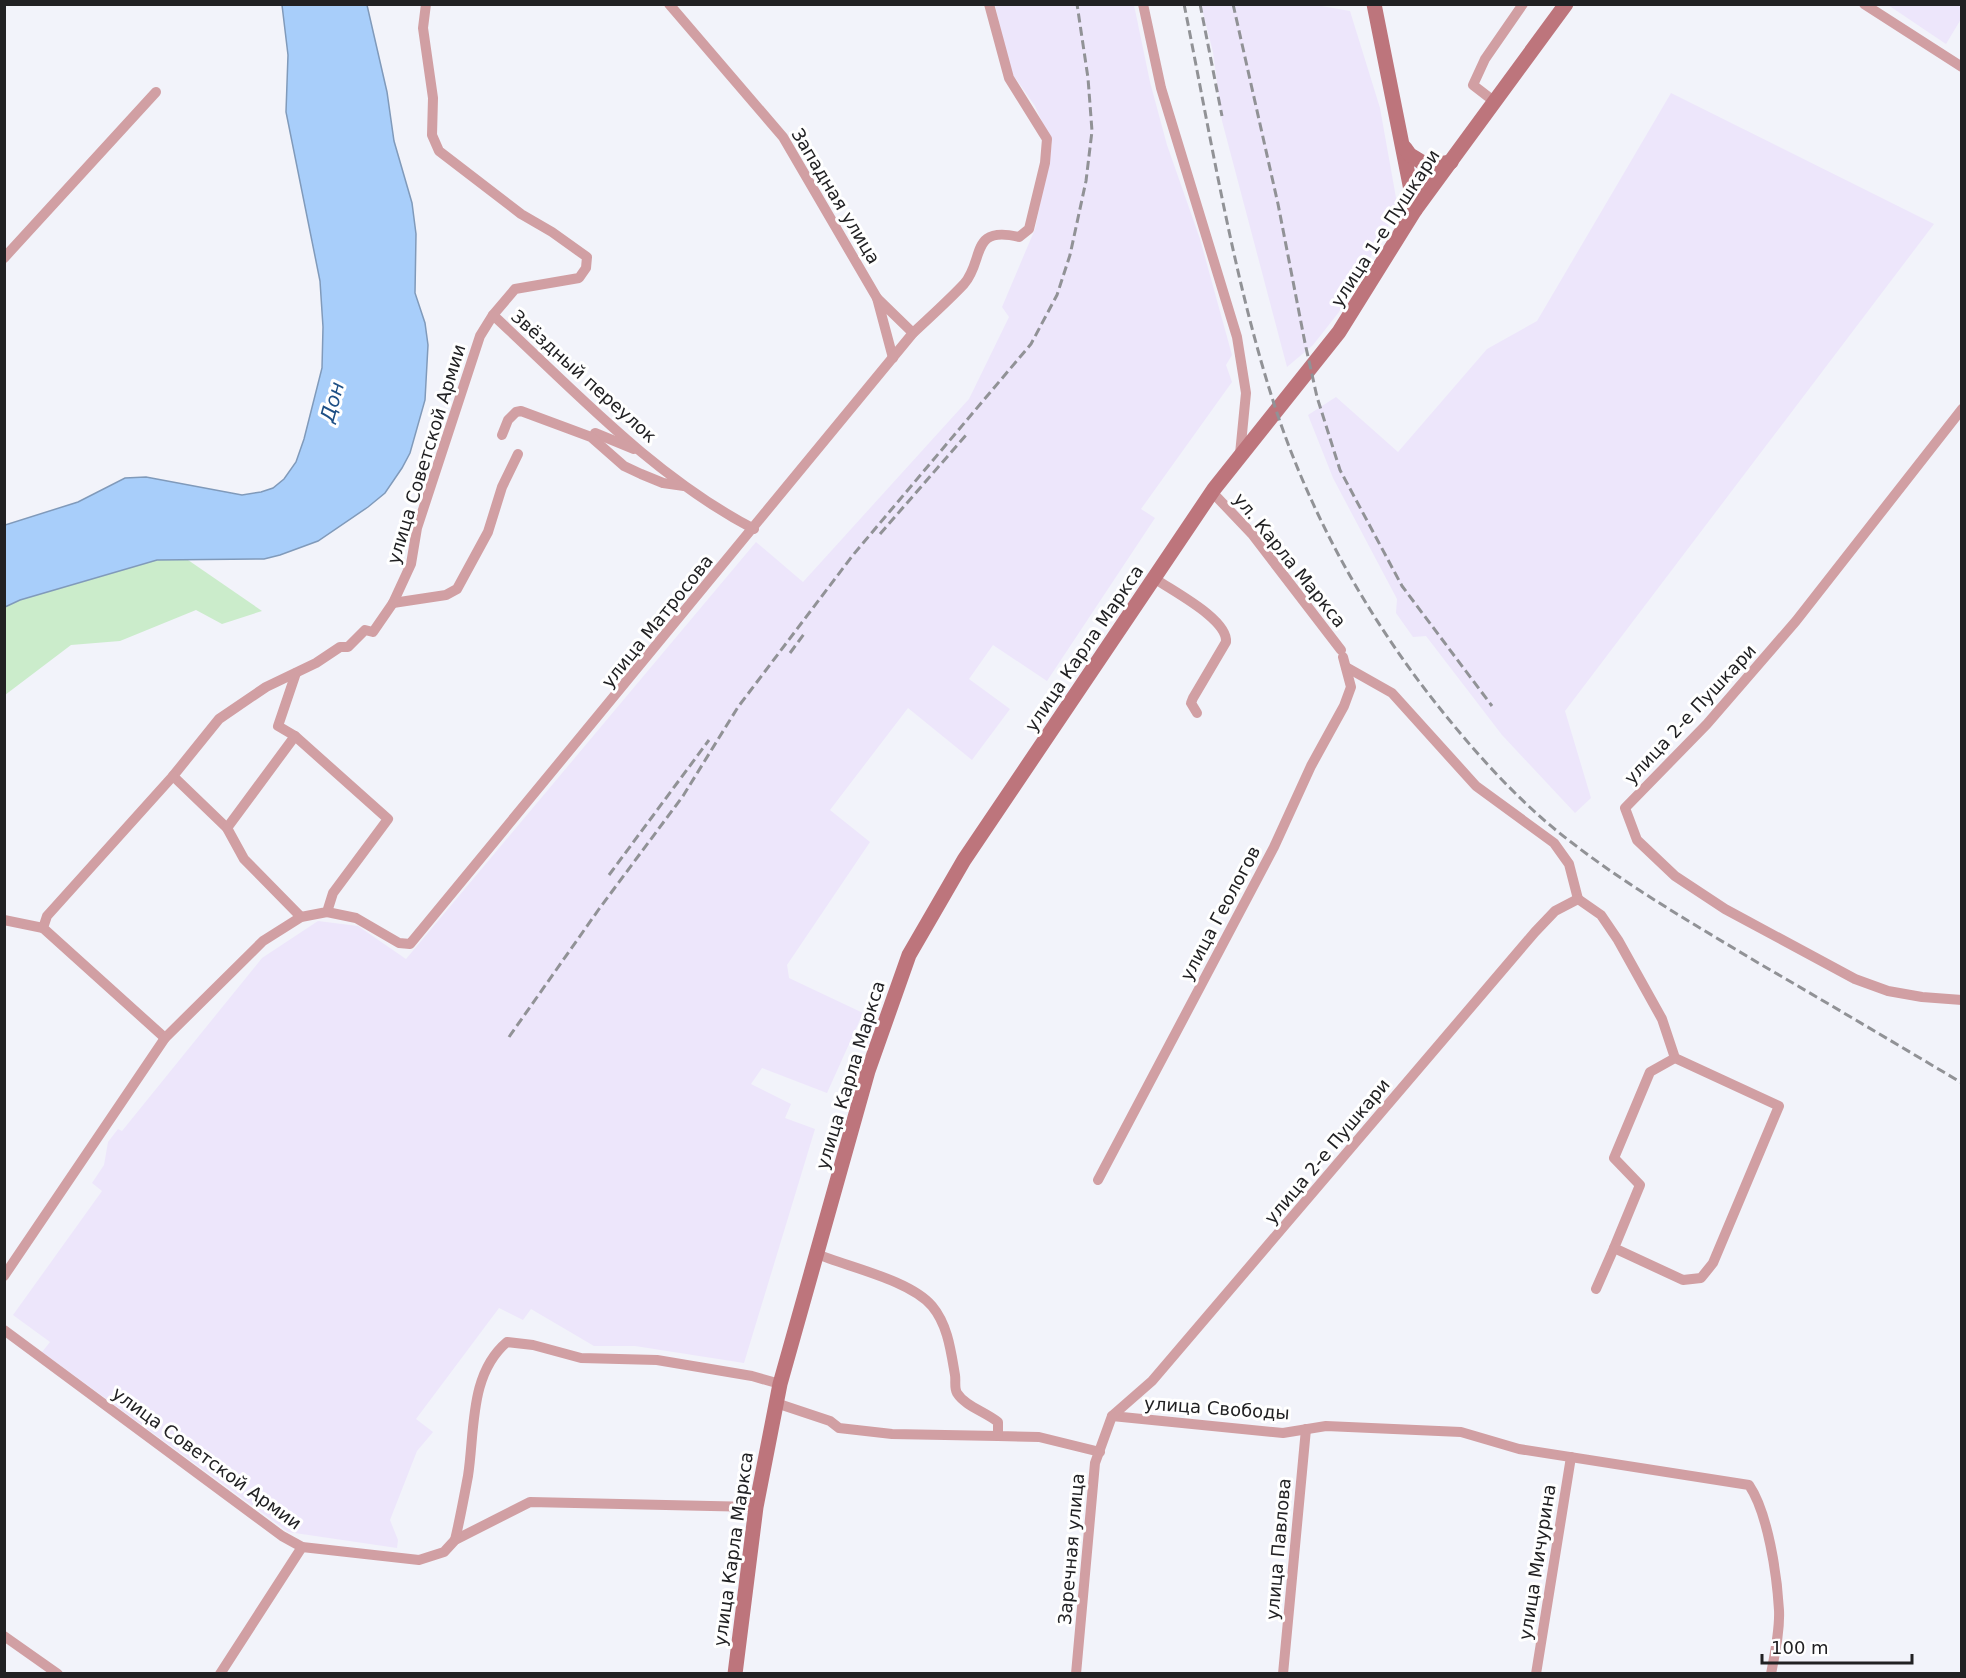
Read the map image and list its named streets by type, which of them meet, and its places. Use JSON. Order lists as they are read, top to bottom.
{
  "streets": {
    "main road": ["улица 1-е Пушкари", "улица Карла Маркса"],
    "street": [
      "Западная улица",
      "Звёздный переулок",
      "улица Советской Армии",
      "ул. Карла Маркса",
      "улица Матросова",
      "улица 2-е Пушкари",
      "улица Геологов",
      "улица Свободы",
      "Заречная улица",
      "улица Павлова",
      "улица Мичурина"
    ]
  },
  "crossings": [
    ["улица 1-е Пушкари", "улица Карла Маркса"],
    ["Звёздный переулок", "улица Советской Армии"],
    ["Звёздный переулок", "улица Матросова"],
    ["улица Советской Армии", "улица Карла Маркса"],
    ["ул. Карла Маркса", "улица Карла Маркса"],
    ["ул. Карла Маркса", "улица Геологов"],
    ["улица 2-е Пушкари", "улица Свободы"],
    ["улица 2-е Пушкари", "Заречная улица"],
    ["улица Свободы", "Заречная улица"],
    ["улица Свободы", "улица Павлова"],
    ["улица Свободы", "улица Мичурина"]
  ],
  "water": ["Дон"],
  "scale_bar": "100 m"
}
